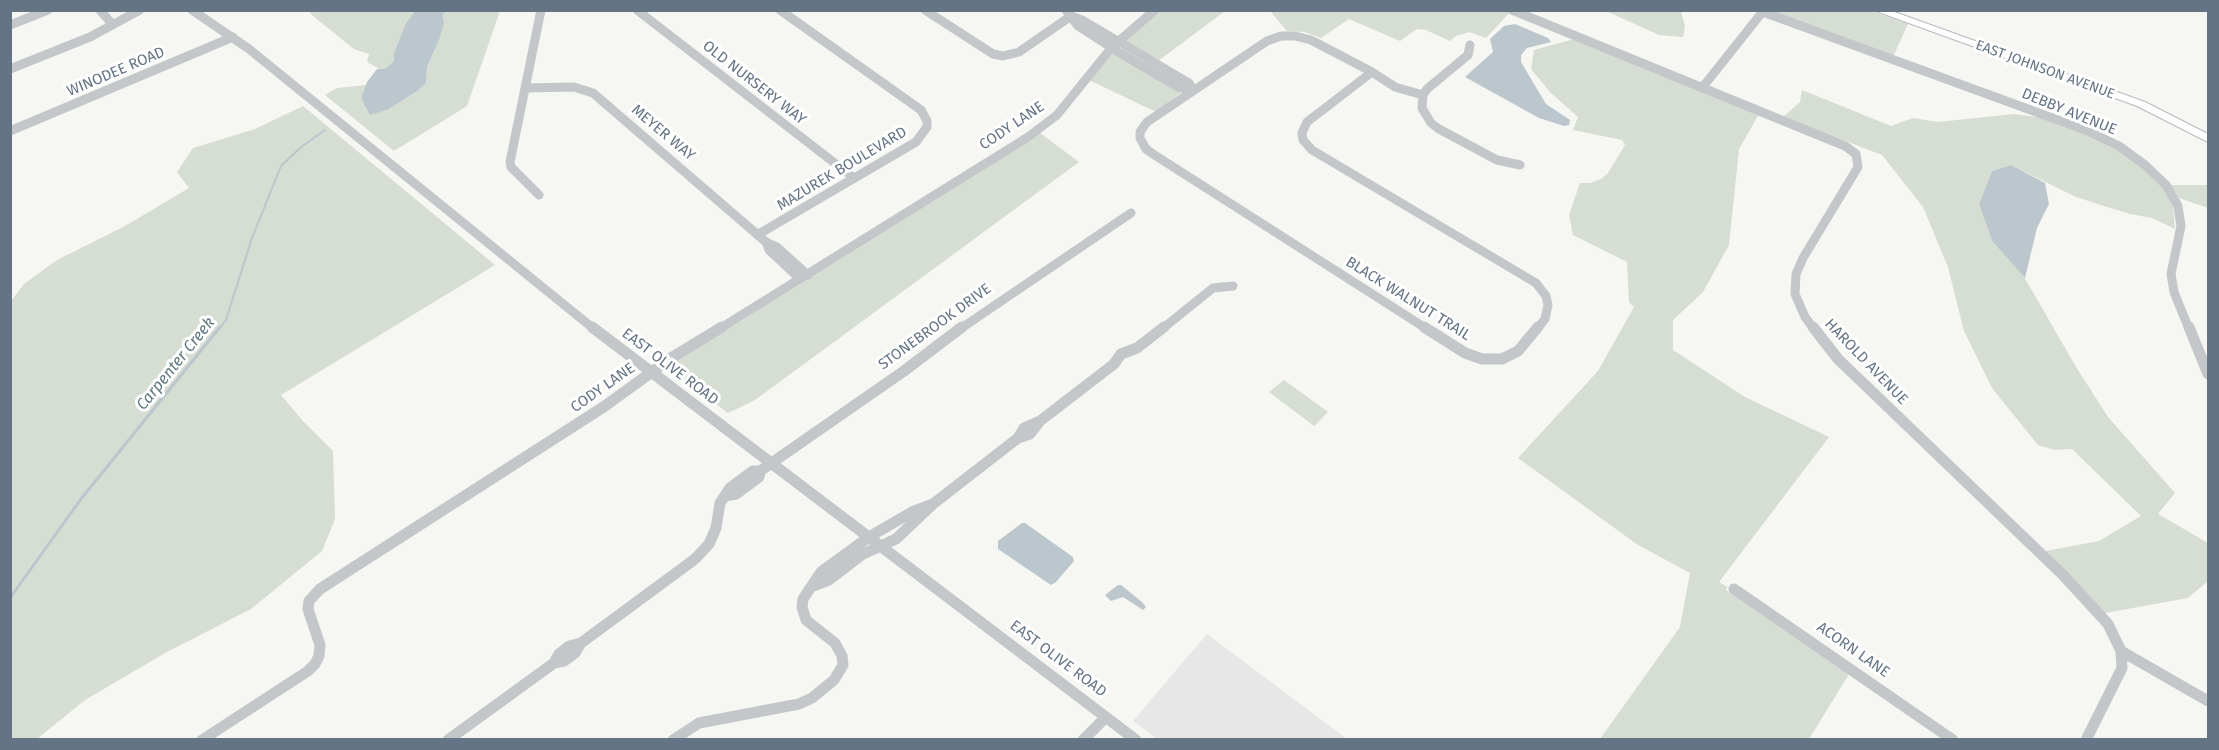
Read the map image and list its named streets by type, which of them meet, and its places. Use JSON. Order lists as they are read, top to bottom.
{
  "streets": {
    "main road": ["EAST JOHNSON AVENUE"],
    "street": [
      "WINODEE ROAD",
      "OLD NURSERY WAY",
      "DEBBY AVENUE",
      "CODY LANE",
      "MEYER WAY",
      "MAZUREK BOULEVARD",
      "BLACK WALNUT TRAIL",
      "STONEBROOK DRIVE",
      "HAROLD AVENUE",
      "EAST OLIVE ROAD",
      "ACORN LANE"
    ]
  },
  "crossings": [
    ["WINODEE ROAD", "EAST OLIVE ROAD"],
    ["OLD NURSERY WAY", "MAZUREK BOULEVARD"],
    ["CODY LANE", "MEYER WAY"],
    ["CODY LANE", "EAST OLIVE ROAD"],
    ["MEYER WAY", "MAZUREK BOULEVARD"],
    ["STONEBROOK DRIVE", "EAST OLIVE ROAD"]
  ],
  "water": ["Carpenter Creek"]
}
